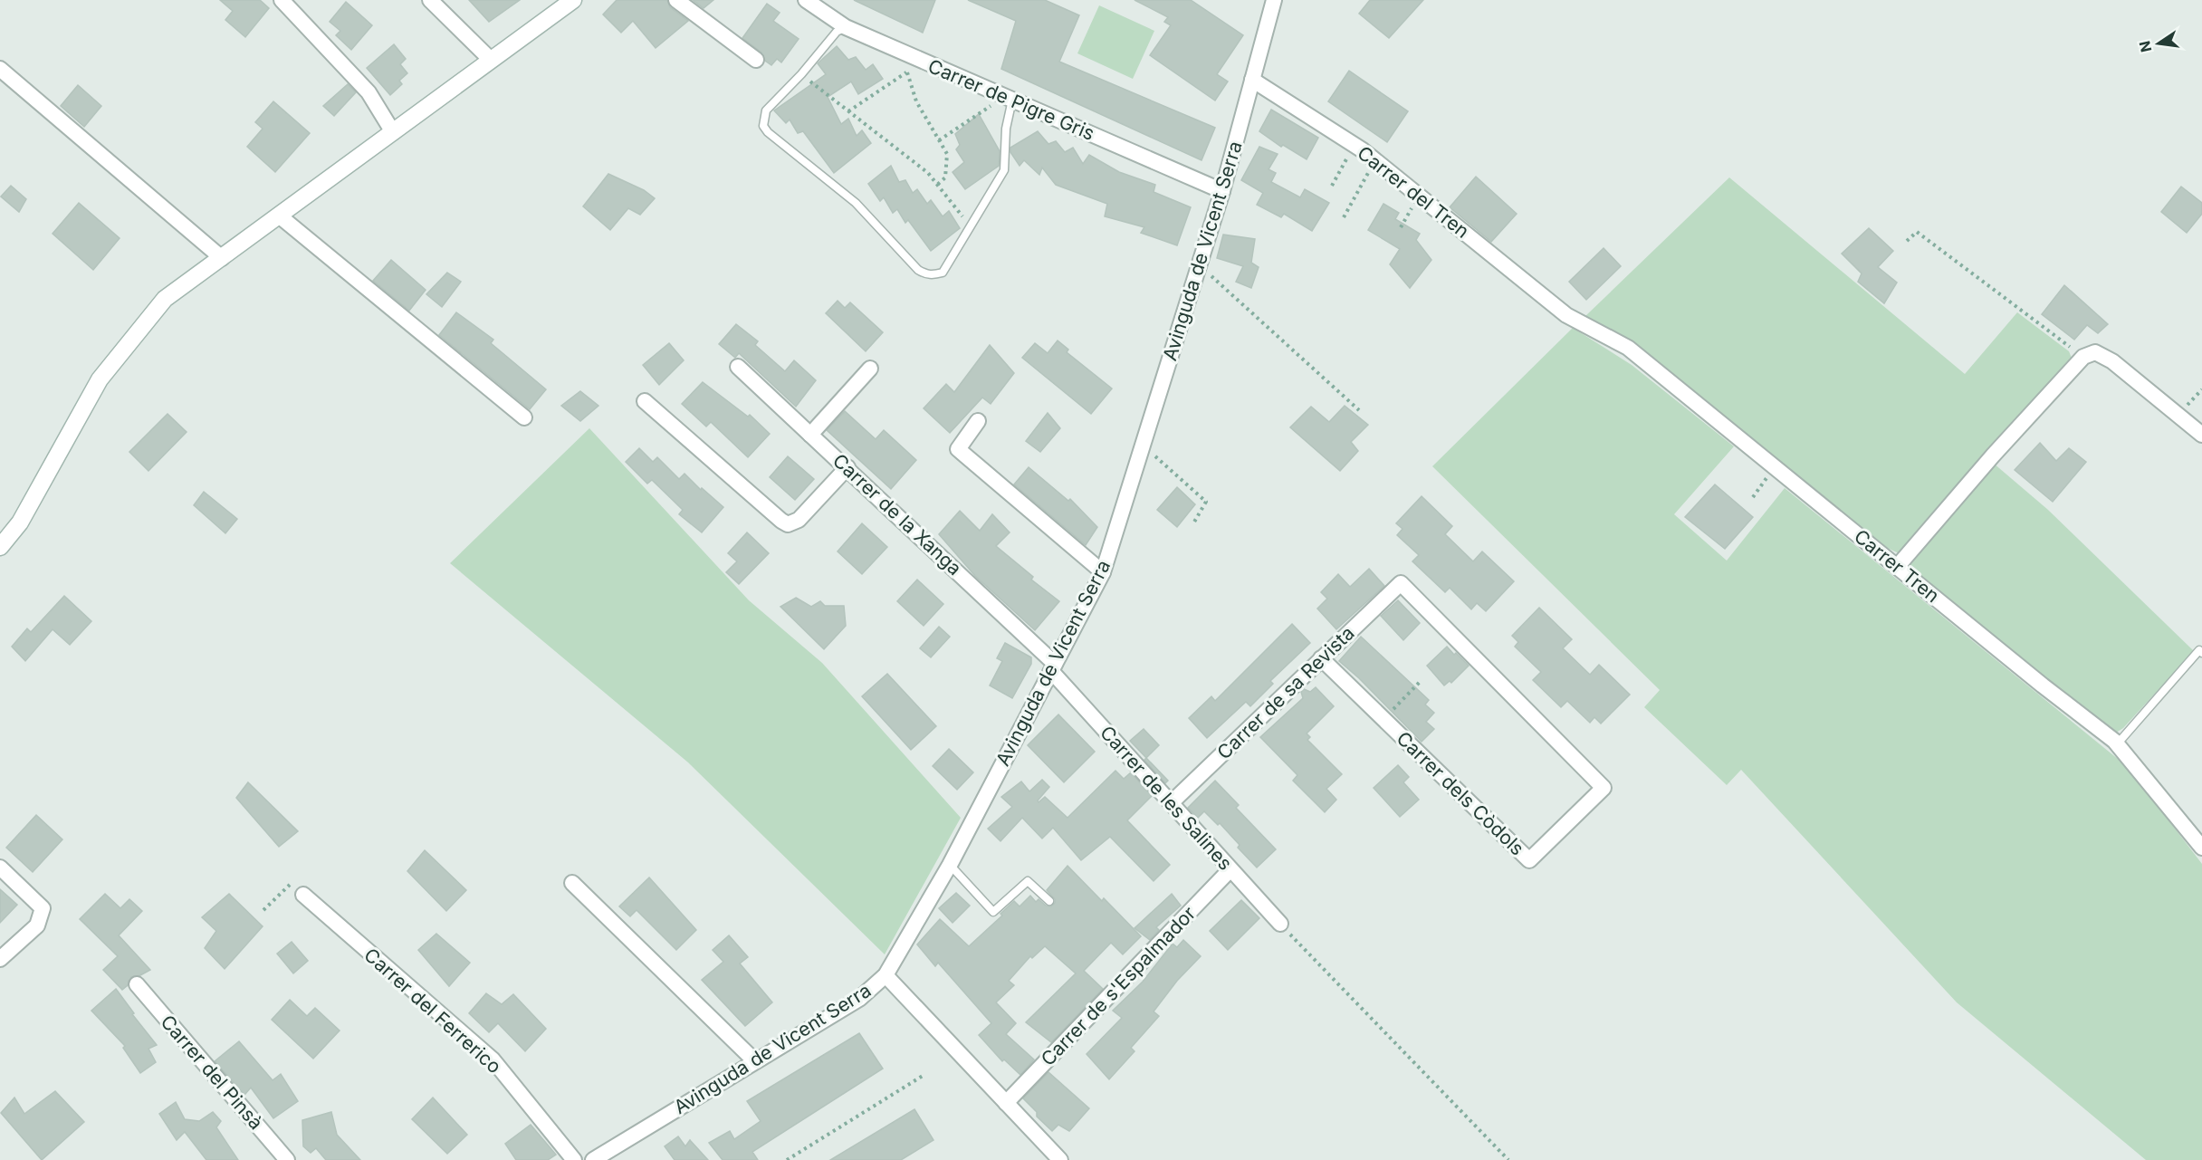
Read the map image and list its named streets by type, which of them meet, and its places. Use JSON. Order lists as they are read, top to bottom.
{
  "streets": {
    "street": [
      "Carrer de Pigre Gris",
      "Carrer del Tren",
      "Avinguda de Vicent Serra",
      "Carrer de la Xanga",
      "Carrer Tren",
      "Carrer de sa Revista",
      "Carrer dels Còdols",
      "Carrer de les Salines",
      "Carrer de s'Espalmador",
      "Carrer del Ferrerico",
      "Carrer del Pinsà"
    ]
  },
  "crossings": [
    ["Carrer de Pigre Gris", "Avinguda de Vicent Serra"],
    ["Carrer del Tren", "Avinguda de Vicent Serra"],
    ["Carrer del Tren", "Carrer Tren"],
    ["Avinguda de Vicent Serra", "Carrer de la Xanga"],
    ["Avinguda de Vicent Serra", "Carrer de les Salines"],
    ["Carrer de la Xanga", "Carrer de les Salines"],
    ["Carrer de sa Revista", "Carrer dels Còdols"],
    ["Carrer de sa Revista", "Carrer de les Salines"],
    ["Carrer de les Salines", "Carrer de s'Espalmador"]
  ],
  "north": "left"
}
